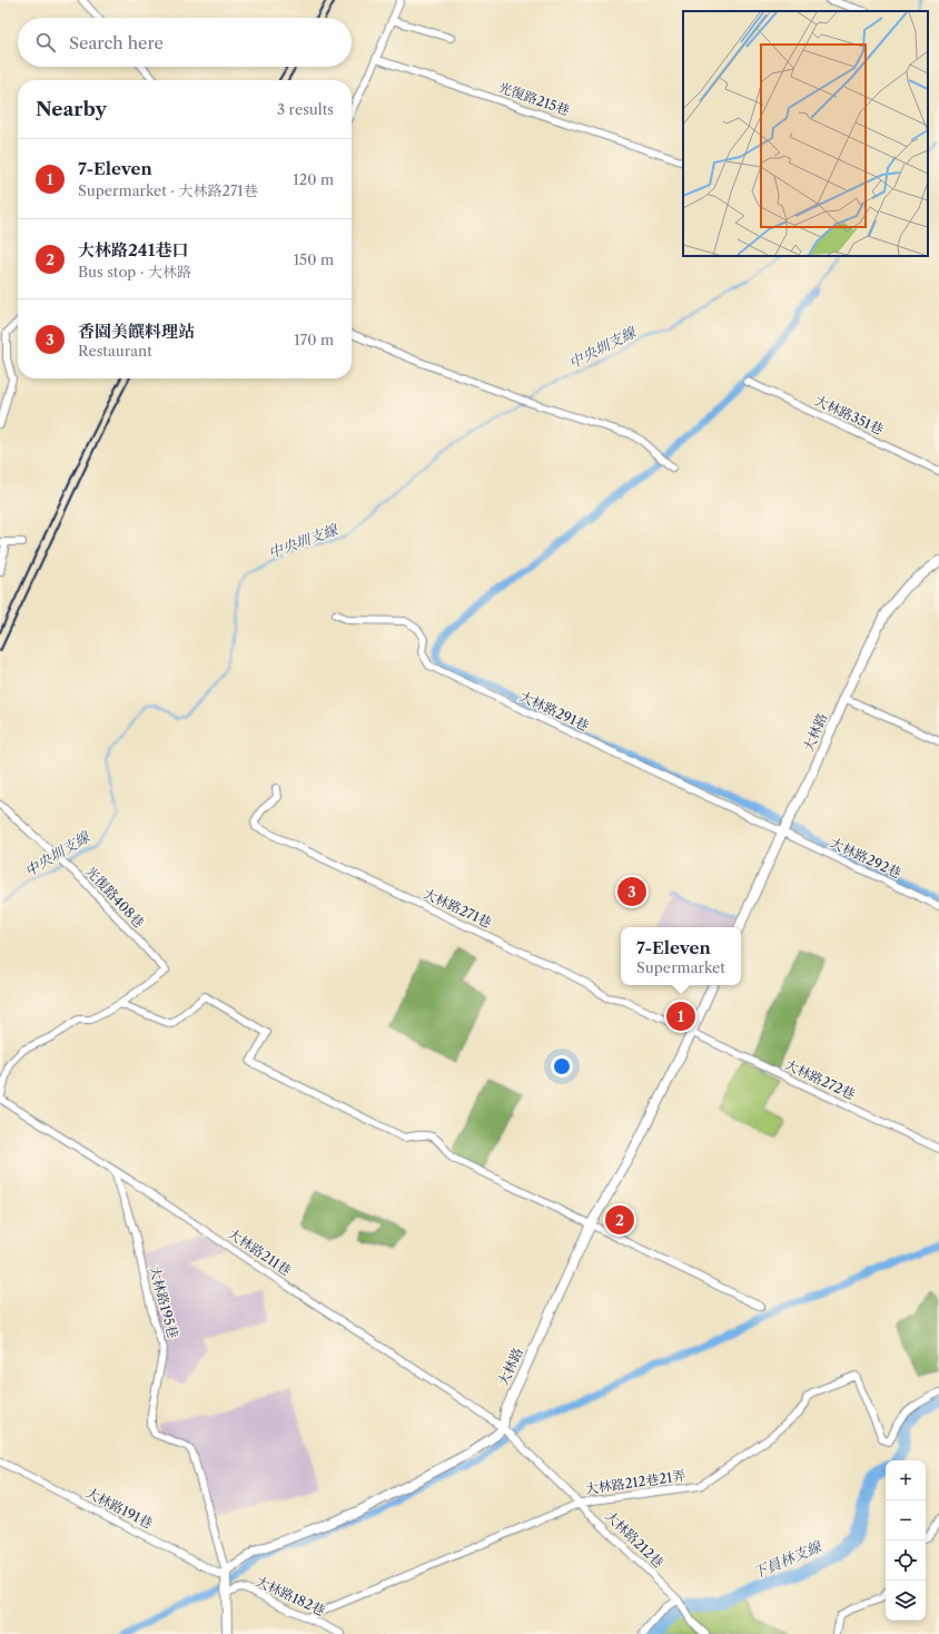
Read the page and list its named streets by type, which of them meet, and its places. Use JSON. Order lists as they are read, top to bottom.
{
  "streets": {
    "street": [
      "光復路215巷",
      "大林路351巷",
      "大林路291巷",
      "大林路",
      "大林路292巷",
      "光復路408巷",
      "大林路271巷",
      "大林路272巷",
      "大林路211巷",
      "大林路195巷",
      "大林路212巷21弄",
      "大林路191巷",
      "大林路212巷",
      "大林路182巷"
    ]
  },
  "crossings": [
    ["大林路291巷", "大林路"],
    ["大林路291巷", "大林路292巷"],
    ["大林路", "大林路292巷"],
    ["大林路", "大林路271巷"],
    ["大林路", "大林路272巷"],
    ["大林路", "大林路211巷"],
    ["大林路", "大林路212巷"],
    ["大林路271巷", "大林路272巷"],
    ["大林路211巷", "大林路195巷"],
    ["大林路211巷", "大林路212巷"],
    ["大林路195巷", "大林路191巷"],
    ["大林路212巷21弄", "大林路212巷"],
    ["大林路212巷21弄", "大林路182巷"]
  ],
  "water": ["中央圳支線", "下員林支線"],
  "page": {
    "search": "Search here",
    "heading": ["Nearby", "3 results"],
    "list": [
      {
        "mark": "1",
        "name": "7-Eleven",
        "note": "Supermarket · 大林路271巷",
        "value": "120 m"
      },
      {
        "mark": "2",
        "name": "大林路241巷口",
        "note": "Bus stop · 大林路",
        "value": "150 m"
      },
      {
        "mark": "3",
        "name": "香園美饌料理站",
        "note": "Restaurant",
        "value": "170 m"
      }
    ],
    "pins": ["3", "1", "2"],
    "popup": ["7-Eleven", "Supermarket"],
    "map_buttons": ["+", "−"]
  }
}
